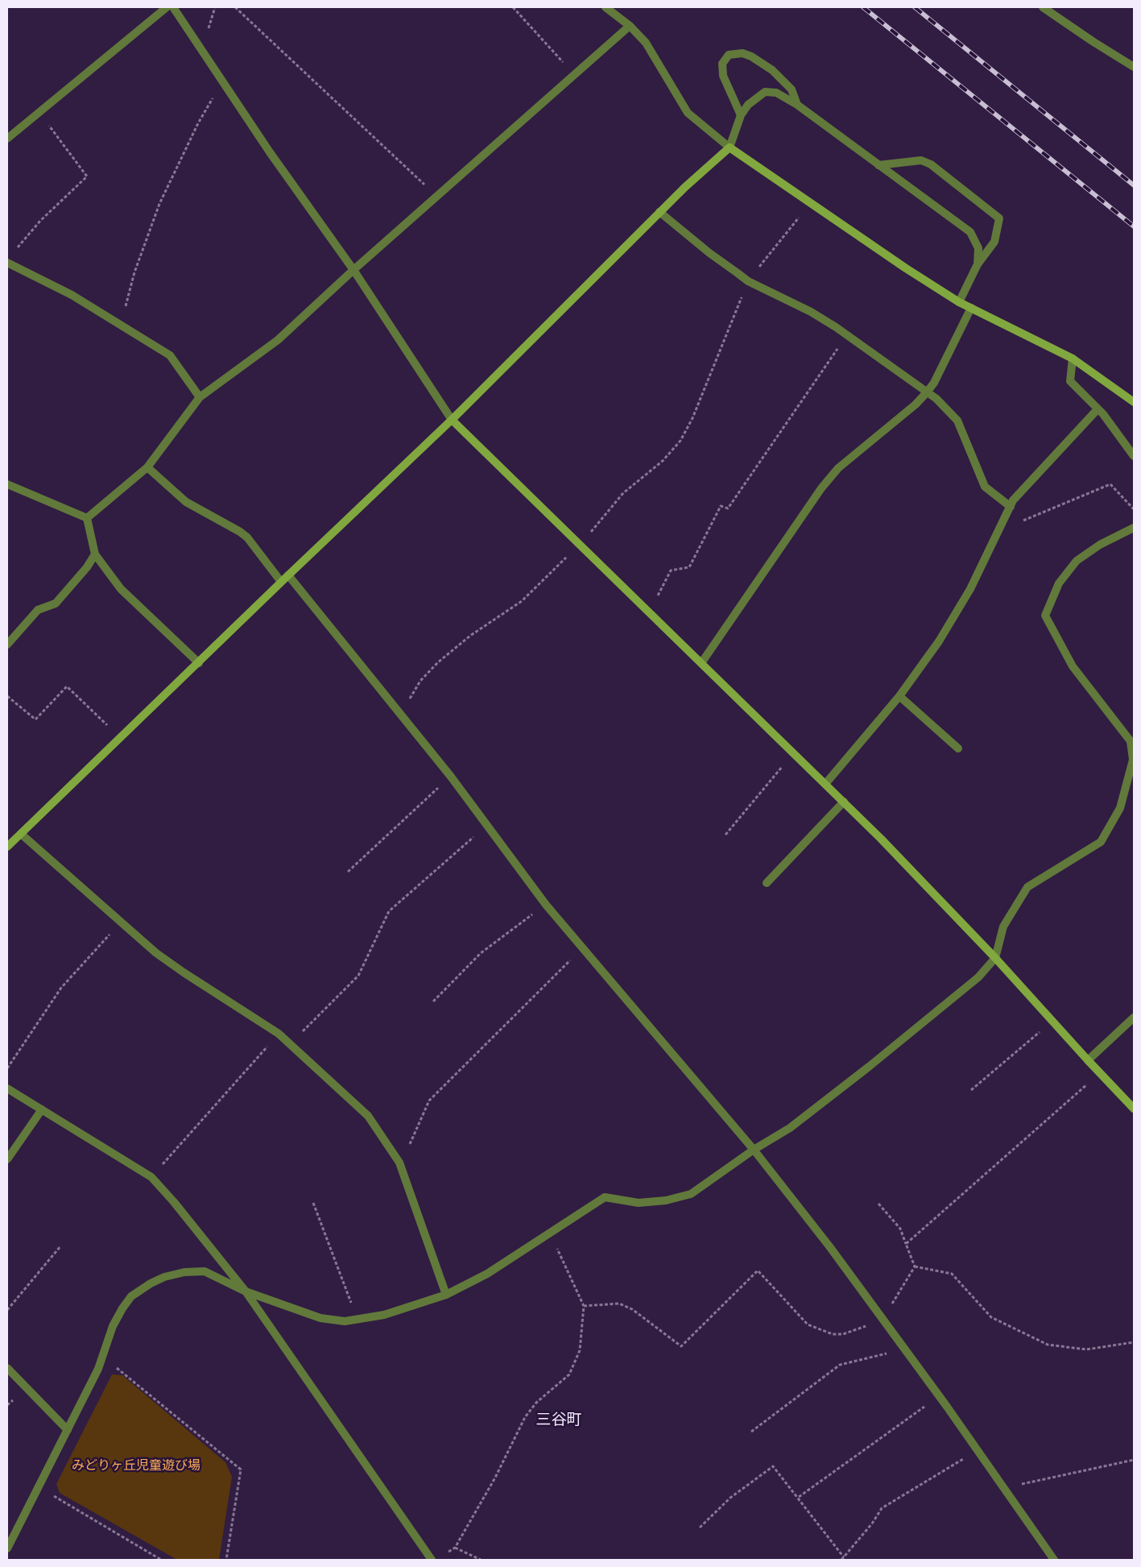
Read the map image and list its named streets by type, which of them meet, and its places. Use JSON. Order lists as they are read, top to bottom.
{
  "districts": ["三谷町"],
  "parks": ["みどりヶ丘児童遊び場"]
}
